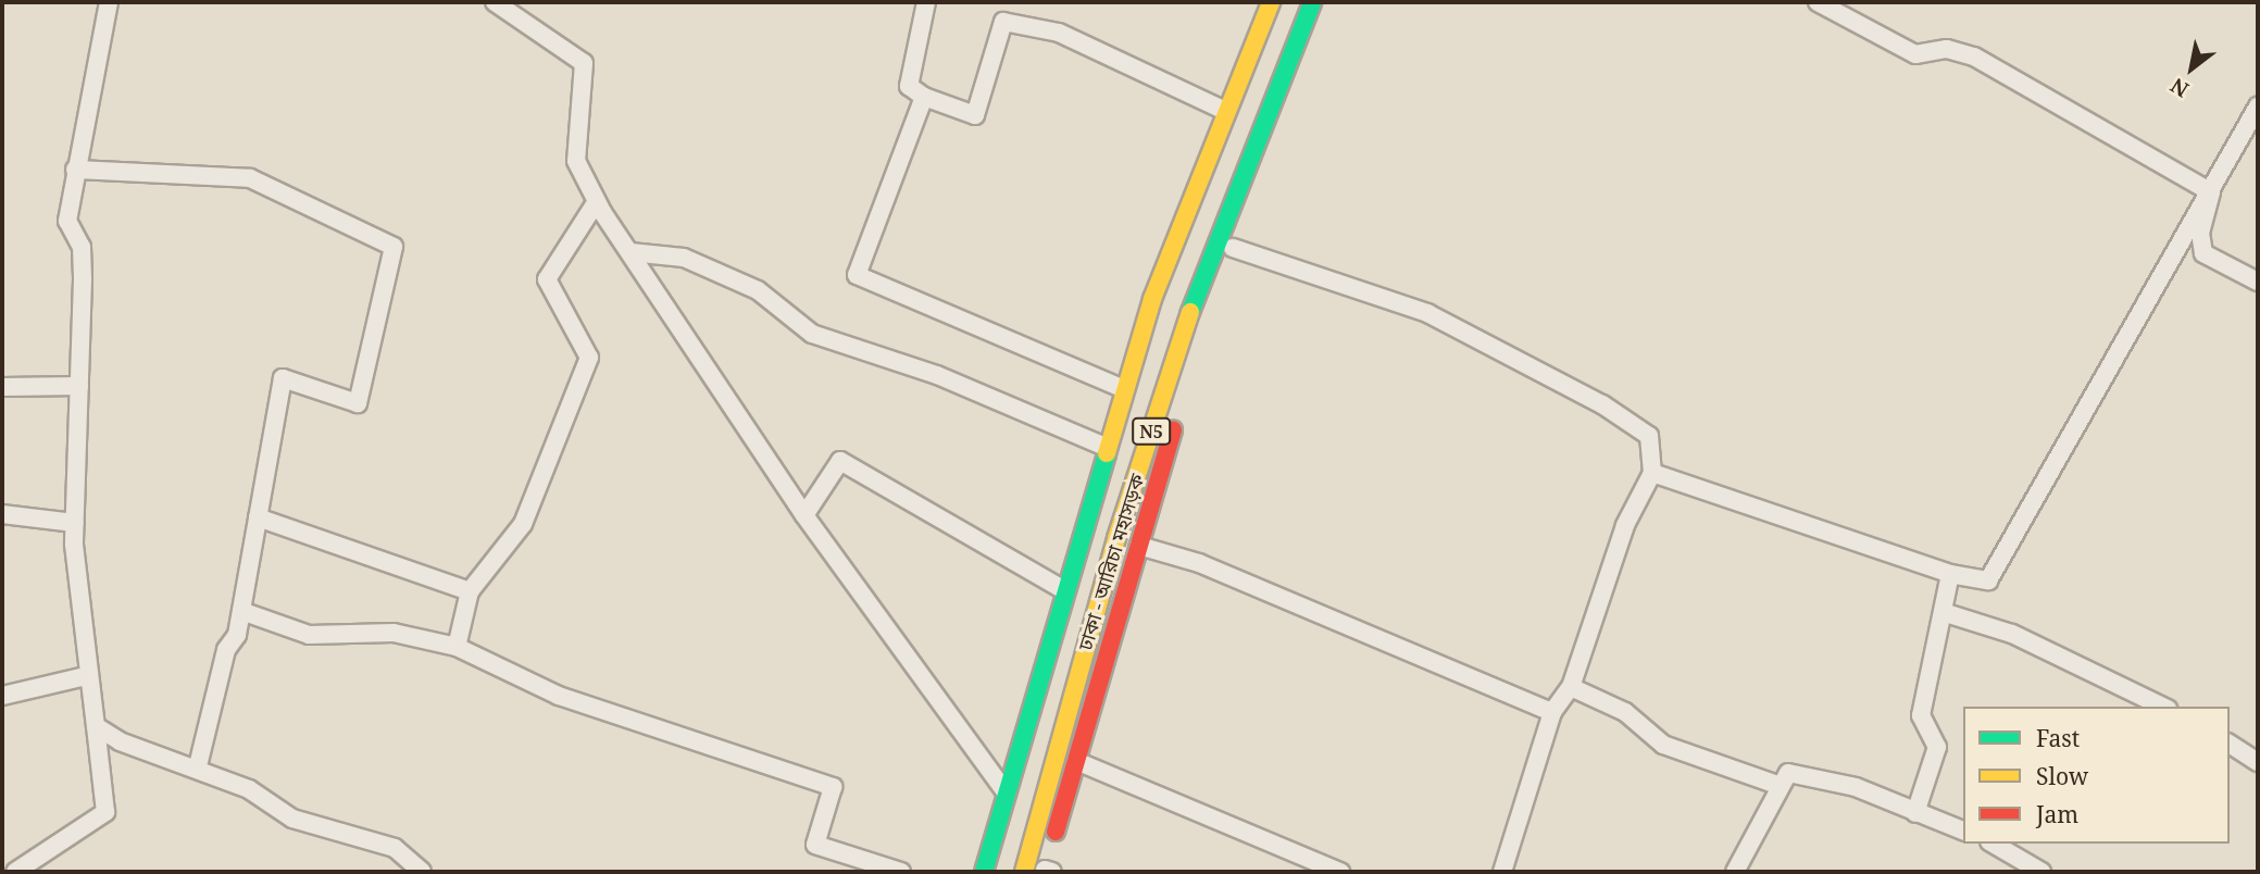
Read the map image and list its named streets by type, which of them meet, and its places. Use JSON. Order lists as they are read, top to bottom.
{
  "streets": {
    "highway": ["N5", "ঢাকা - আরিচা মহাসড়ক"]
  },
  "legend": ["Fast", "Slow", "Jam"],
  "north": "bottom left"
}
